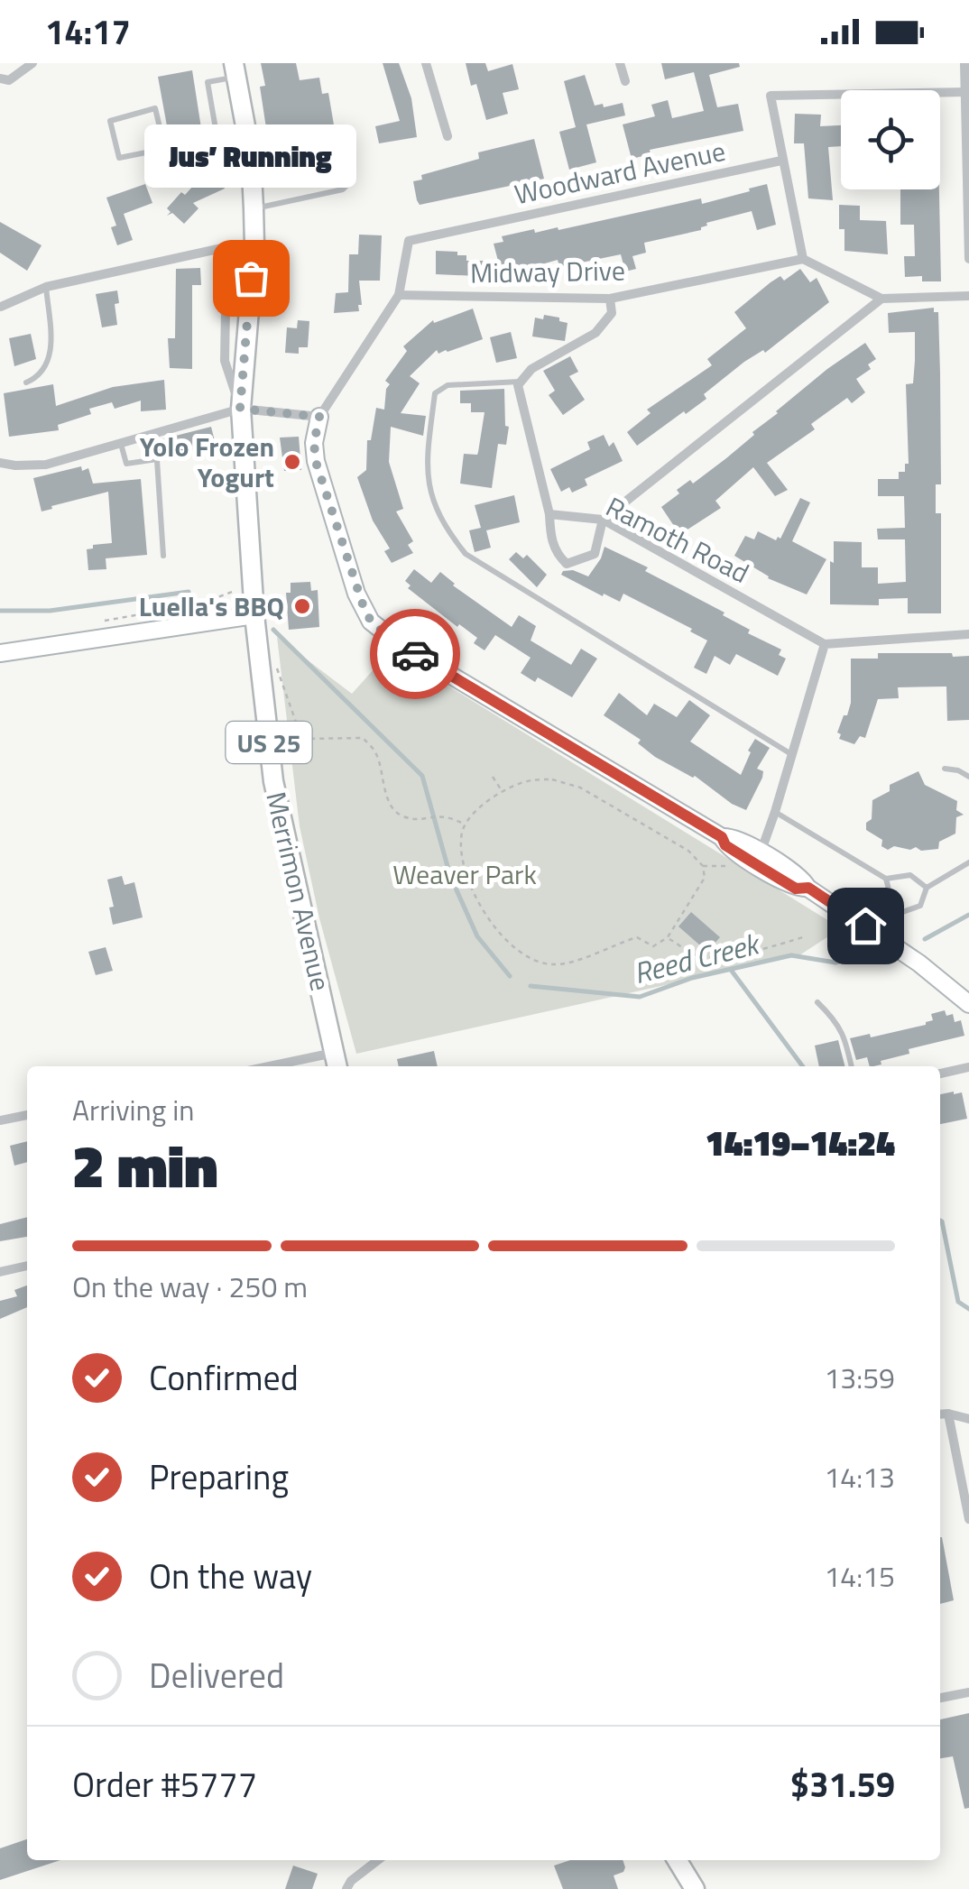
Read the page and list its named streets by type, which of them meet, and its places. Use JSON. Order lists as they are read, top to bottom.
{
  "streets": {
    "main road": ["US 25", "Merrimon Avenue"],
    "street": ["Woodward Avenue", "Midway Drive", "Ramoth Road"]
  },
  "crossings": [
    ["Woodward Avenue", "Midway Drive"]
  ],
  "water": ["Reed Creek"],
  "parks": ["Weaver Park"],
  "places": ["Jus’ Running", "Yolo Frozen Yogurt", "Luella's BBQ"],
  "page": {
    "status": "14:17",
    "bubble": "Jus’ Running",
    "heading": ["2 min", "Arriving in", "14:19–14:24"],
    "panel": ["Order #5777", "$31.59"],
    "bar": "On the way · 250 m",
    "list": [
      ["Confirmed", "13:59"],
      ["Preparing", "14:13"],
      ["On the way", "14:15"],
      "Delivered"
    ]
  }
}
